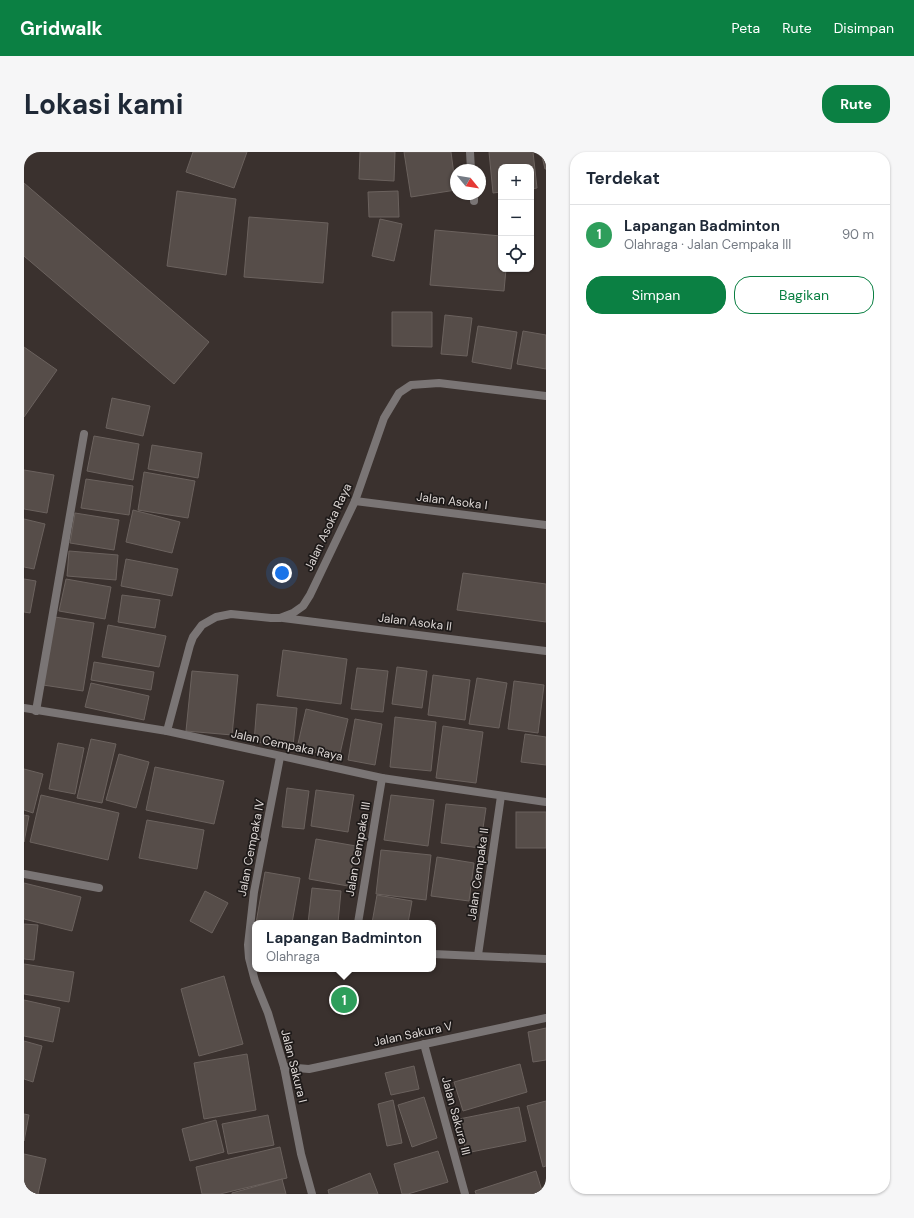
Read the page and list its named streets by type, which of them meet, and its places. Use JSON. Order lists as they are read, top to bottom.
{
  "streets": {
    "street": [
      "Jalan Asoka I",
      "Jalan Asoka Raya",
      "Jalan Asoka II",
      "Jalan Cempaka Raya",
      "Jalan Cempaka IV",
      "Jalan Cempaka III",
      "Jalan Cempaka II",
      "Jalan Sakura V",
      "Jalan Sakura I",
      "Jalan Sakura III"
    ]
  },
  "crossings": [
    ["Jalan Asoka I", "Jalan Asoka Raya"],
    ["Jalan Asoka Raya", "Jalan Asoka II"],
    ["Jalan Cempaka Raya", "Jalan Cempaka IV"],
    ["Jalan Cempaka Raya", "Jalan Cempaka III"],
    ["Jalan Cempaka Raya", "Jalan Cempaka II"],
    ["Jalan Sakura V", "Jalan Sakura I"],
    ["Jalan Sakura V", "Jalan Sakura III"]
  ],
  "north": "bottom right",
  "page": {
    "header": "Gridwalk",
    "nav": ["Peta", "Rute", "Disimpan"],
    "buttons": [
      "Rute",
      ["Simpan", "Bagikan"]
    ],
    "title": "Lokasi kami",
    "heading": "Terdekat",
    "map_buttons": ["+", "−"],
    "list": [
      {
        "mark": "1",
        "name": "Lapangan Badminton",
        "note": "Olahraga · Jalan Cempaka III",
        "value": "90 m"
      }
    ],
    "popup": ["Lapangan Badminton", "Olahraga"],
    "pins": "1"
  }
}
